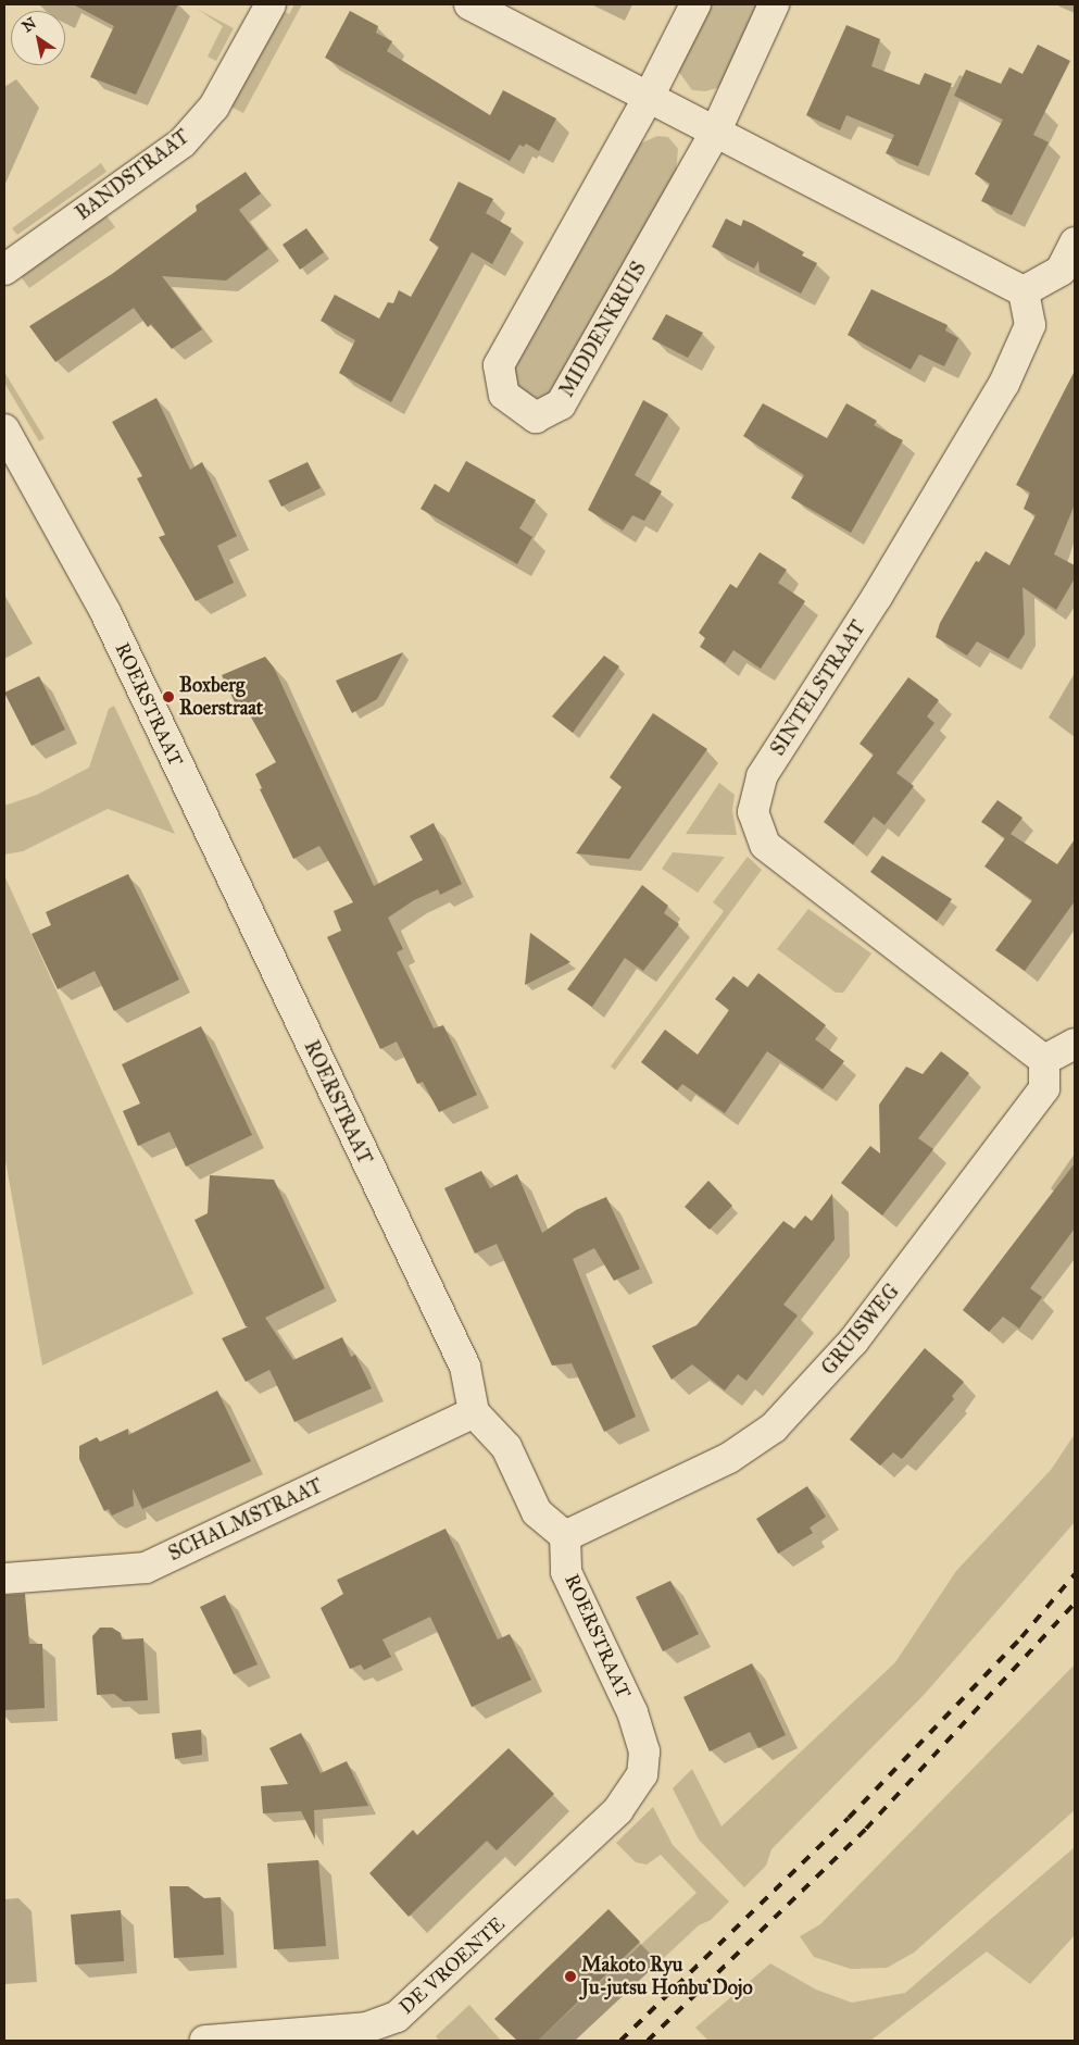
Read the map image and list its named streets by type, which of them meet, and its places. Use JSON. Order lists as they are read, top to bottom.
{
  "streets": {
    "street": [
      "BANDSTRAAT",
      "MIDDENKRUIS",
      "SINTELSTRAAT",
      "ROERSTRAAT",
      "GRUISWEG",
      "SCHALMSTRAAT",
      "DE VROENTE"
    ]
  },
  "crossings": [
    ["SINTELSTRAAT", "GRUISWEG"],
    ["ROERSTRAAT", "GRUISWEG"],
    ["ROERSTRAAT", "SCHALMSTRAAT"],
    ["ROERSTRAAT", "DE VROENTE"]
  ],
  "places": ["Boxberg Roerstraat", "Makoto Ryu Ju-jutsu Honbu Dojo"],
  "north": "top left"
}
